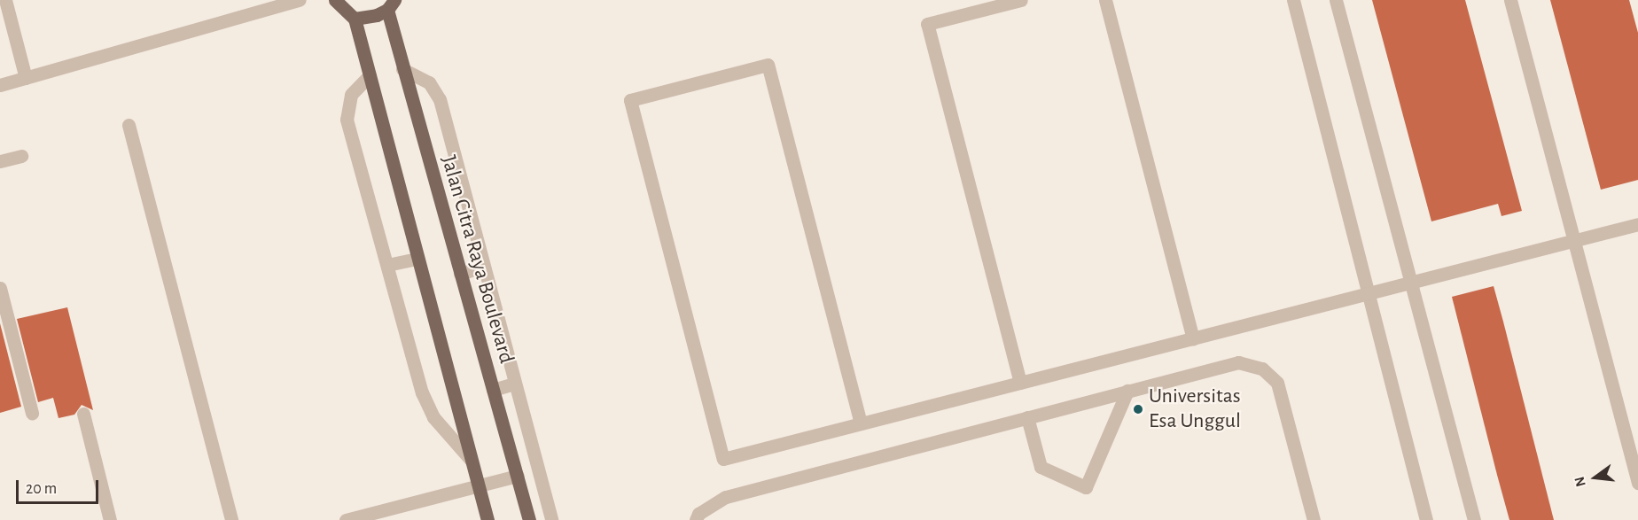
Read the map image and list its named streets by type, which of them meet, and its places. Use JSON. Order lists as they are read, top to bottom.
{
  "streets": {
    "main road": ["Jalan Citra Raya Boulevard"]
  },
  "places": ["Universitas Esa Unggul"],
  "scale_bar": "20 m",
  "north": "left"
}
